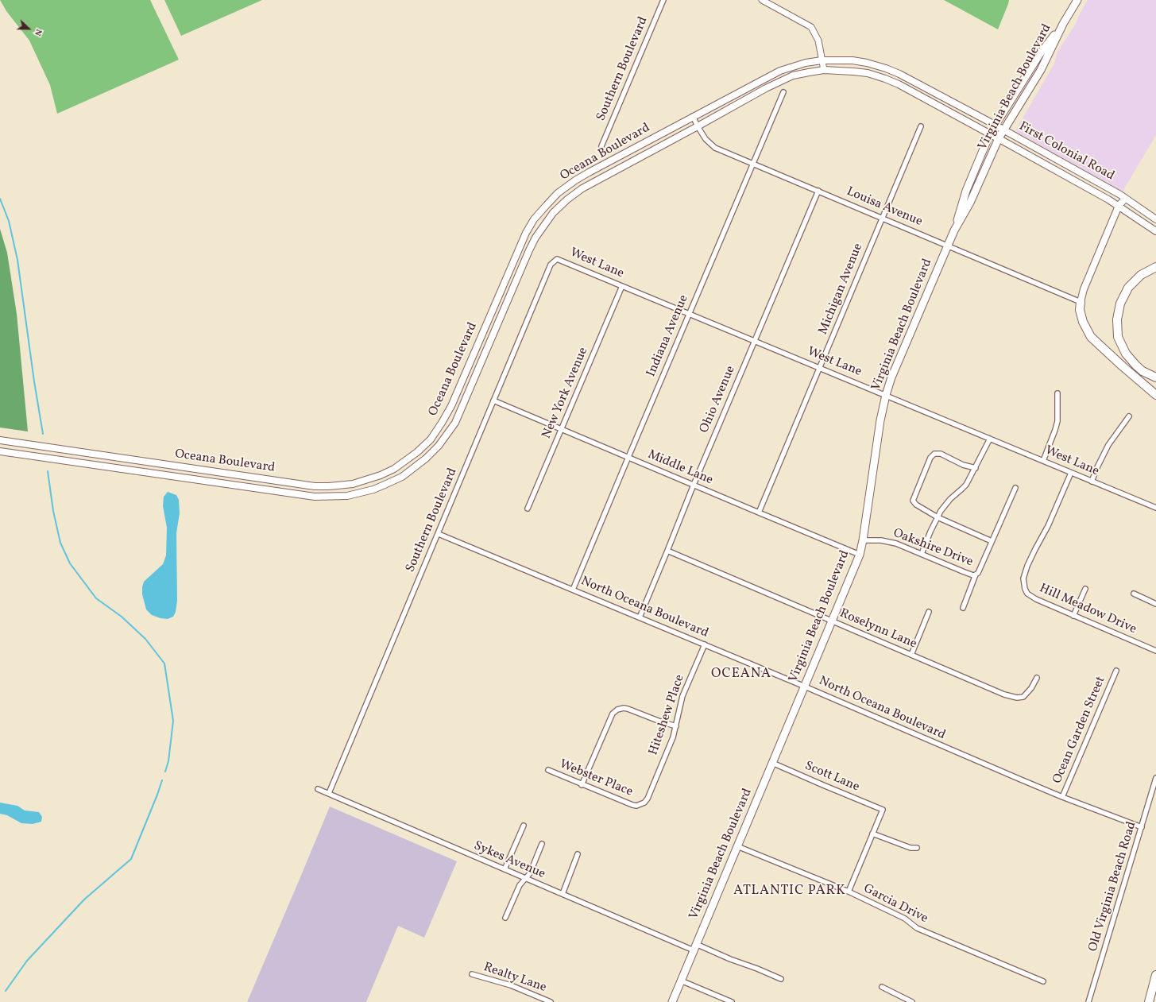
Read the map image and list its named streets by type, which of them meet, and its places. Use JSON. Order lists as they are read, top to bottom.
{
  "streets": {
    "main road": ["Virginia Beach Boulevard", "First Colonial Road", "Oceana Boulevard"],
    "street": [
      "Southern Boulevard",
      "Louisa Avenue",
      "West Lane",
      "Michigan Avenue",
      "Indiana Avenue",
      "New York Avenue",
      "Ohio Avenue",
      "Middle Lane",
      "Oakshire Drive",
      "North Oceana Boulevard",
      "Hill Meadow Drive",
      "Roselynn Lane",
      "Hiteshew Place",
      "Ocean Garden Street",
      "Scott Lane",
      "Webster Place",
      "Sykes Avenue",
      "Old Virginia Beach Road",
      "Garcia Drive",
      "Realty Lane"
    ]
  },
  "crossings": [
    ["Southern Boulevard", "West Lane"],
    ["Southern Boulevard", "Middle Lane"],
    ["Southern Boulevard", "North Oceana Boulevard"],
    ["Southern Boulevard", "Sykes Avenue"],
    ["Virginia Beach Boulevard", "First Colonial Road"],
    ["Virginia Beach Boulevard", "Louisa Avenue"],
    ["Virginia Beach Boulevard", "West Lane"],
    ["Virginia Beach Boulevard", "Middle Lane"],
    ["Virginia Beach Boulevard", "Oakshire Drive"],
    ["Virginia Beach Boulevard", "North Oceana Boulevard"],
    ["Virginia Beach Boulevard", "Roselynn Lane"],
    ["Virginia Beach Boulevard", "Scott Lane"],
    ["Virginia Beach Boulevard", "Sykes Avenue"],
    ["Virginia Beach Boulevard", "Garcia Drive"],
    ["First Colonial Road", "Oceana Boulevard"],
    ["Oceana Boulevard", "Louisa Avenue"],
    ["Louisa Avenue", "Michigan Avenue"],
    ["Louisa Avenue", "Indiana Avenue"],
    ["Louisa Avenue", "Ohio Avenue"],
    ["West Lane", "Michigan Avenue"],
    ["West Lane", "Indiana Avenue"],
    ["West Lane", "New York Avenue"],
    ["West Lane", "Ohio Avenue"],
    ["West Lane", "Hill Meadow Drive"],
    ["Michigan Avenue", "Middle Lane"],
    ["Indiana Avenue", "Middle Lane"],
    ["Indiana Avenue", "North Oceana Boulevard"],
    ["New York Avenue", "Middle Lane"],
    ["Ohio Avenue", "Middle Lane"],
    ["Ohio Avenue", "North Oceana Boulevard"],
    ["Ohio Avenue", "Roselynn Lane"],
    ["North Oceana Boulevard", "Hiteshew Place"],
    ["North Oceana Boulevard", "Ocean Garden Street"],
    ["North Oceana Boulevard", "Old Virginia Beach Road"],
    ["Hiteshew Place", "Webster Place"]
  ],
  "districts": ["OCEANA", "ATLANTIC PARK"],
  "north": "right"
}
